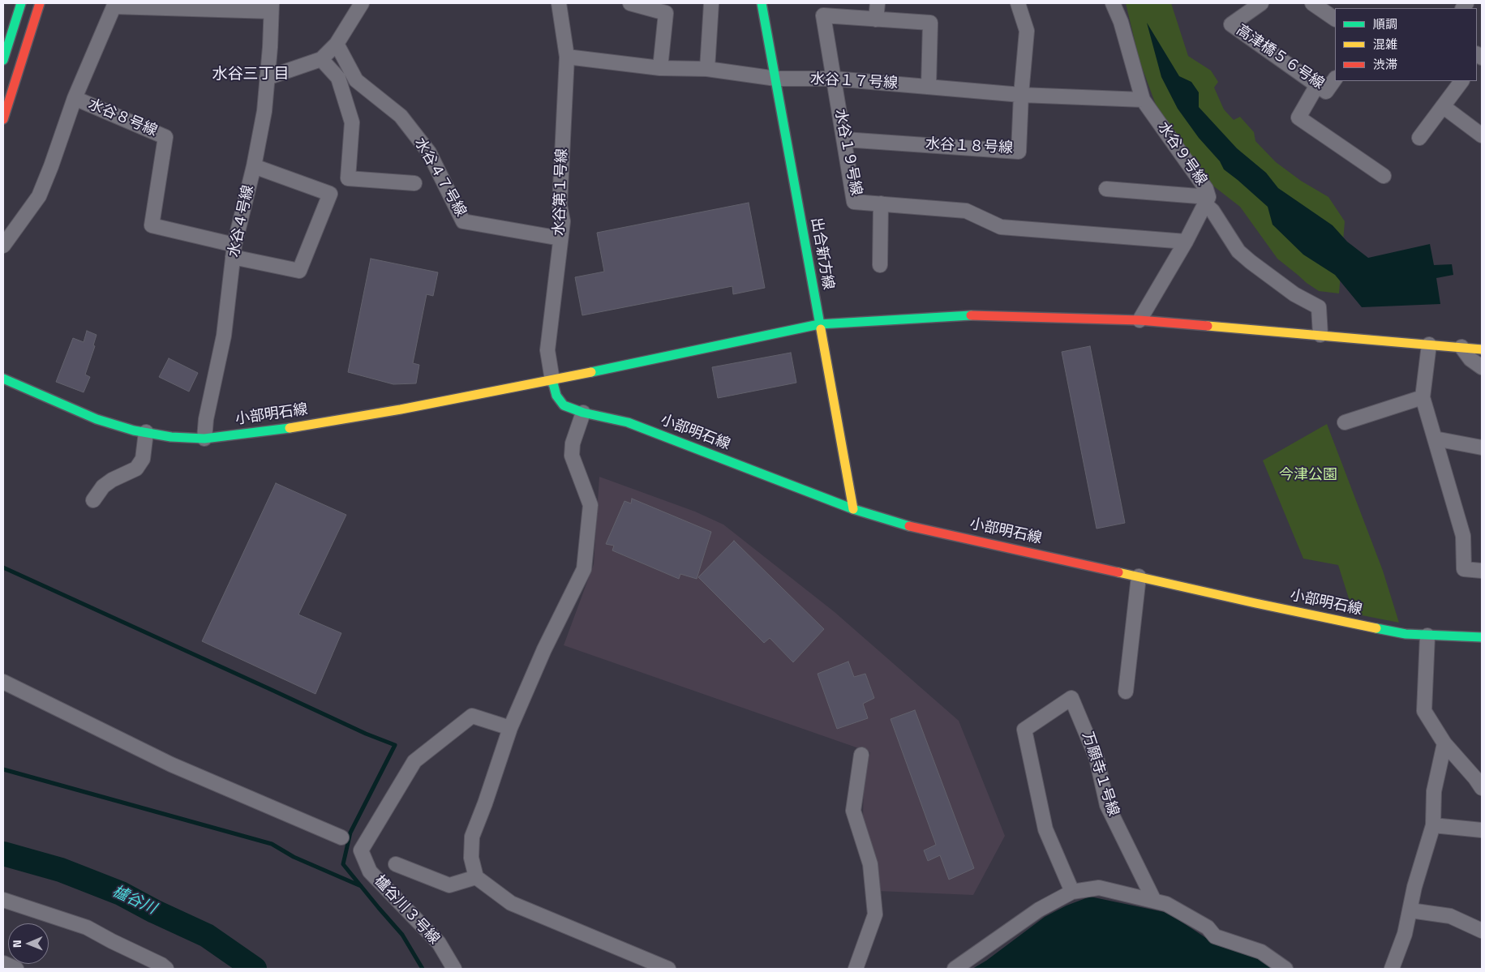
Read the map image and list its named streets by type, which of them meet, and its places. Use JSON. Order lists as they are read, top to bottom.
{
  "streets": {
    "main road": ["出合新方線", "小部明石線"],
    "street": [
      "高津橋５６号線",
      "水谷１７号線",
      "水谷８号線",
      "水谷１８号線",
      "水谷１９号線",
      "水谷９号線",
      "水谷４７号線",
      "水谷第１号線",
      "水谷４号線",
      "万願寺１号線",
      "櫨谷川３号線"
    ]
  },
  "crossings": [
    ["水谷１７号線", "水谷１８号線"],
    ["水谷１７号線", "水谷１９号線"],
    ["水谷１７号線", "水谷９号線"],
    ["水谷１７号線", "水谷第１号線"],
    ["水谷１７号線", "出合新方線"],
    ["水谷８号線", "水谷４号線"],
    ["水谷１８号線", "水谷１９号線"],
    ["水谷１９号線", "水谷９号線"],
    ["水谷９号線", "小部明石線"],
    ["水谷４７号線", "水谷第１号線"],
    ["水谷第１号線", "小部明石線"],
    ["水谷４号線", "小部明石線"],
    ["出合新方線", "小部明石線"]
  ],
  "districts": ["水谷三丁目"],
  "water": ["櫨谷川"],
  "parks": ["今津公園"],
  "legend": ["順調", "混雑", "渋滞"],
  "north": "left"
}
